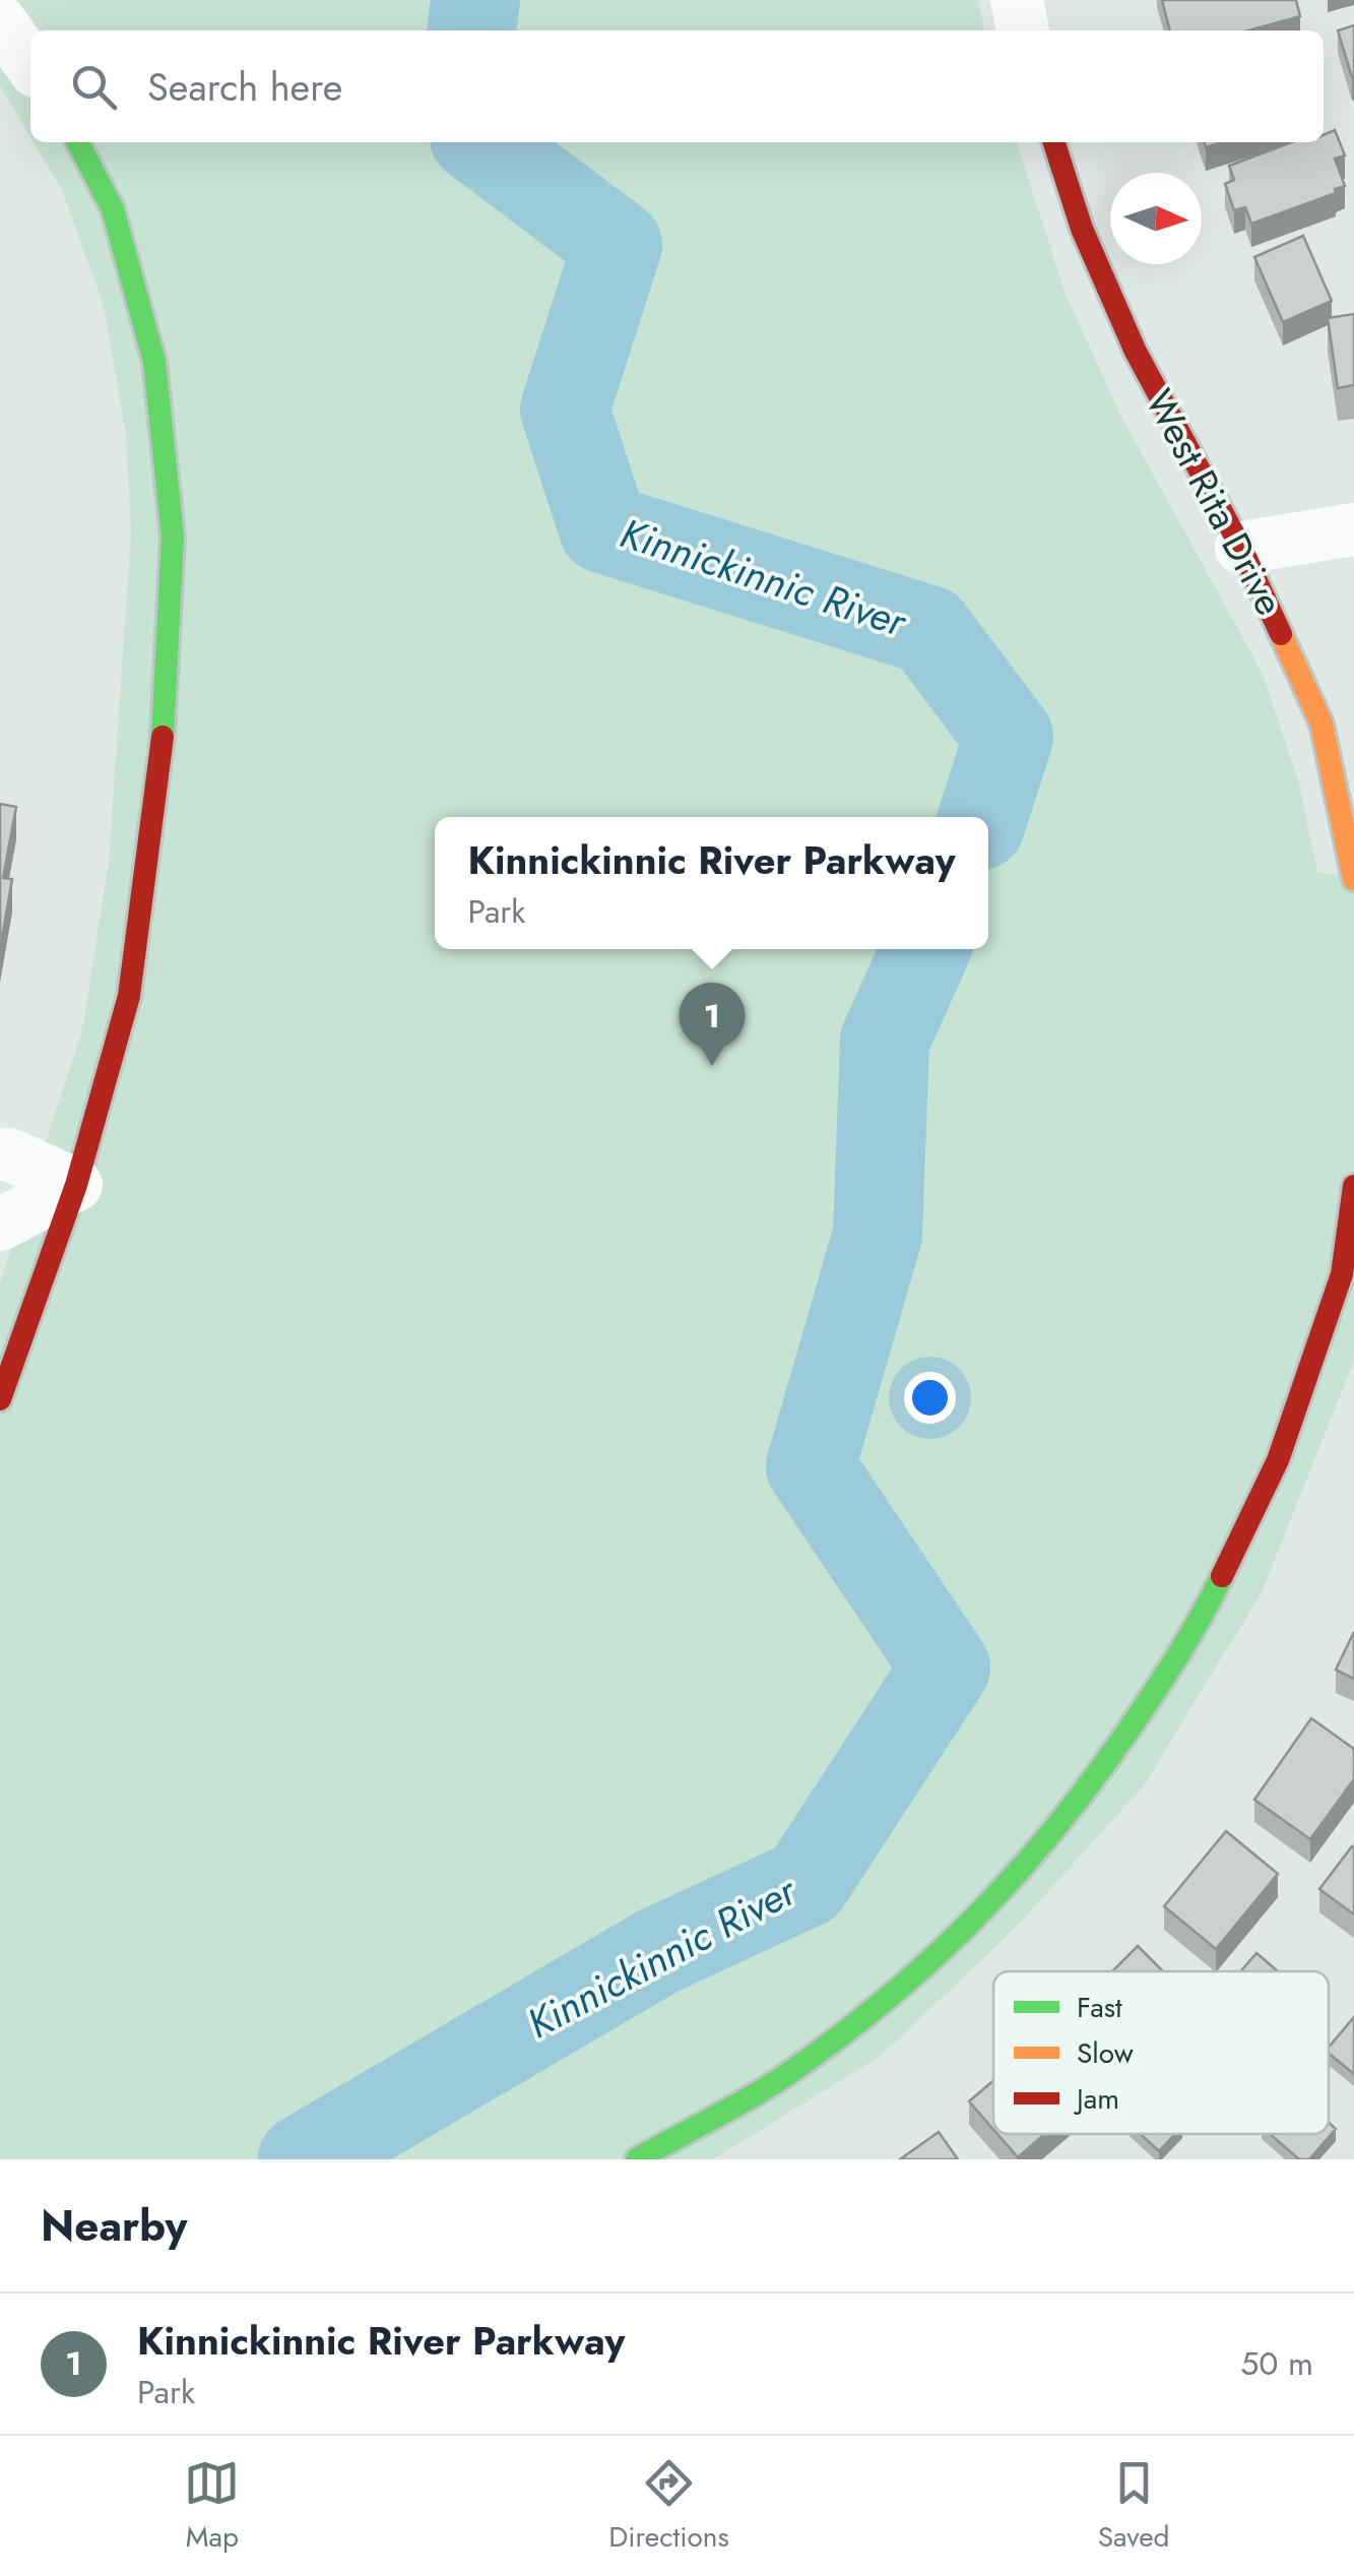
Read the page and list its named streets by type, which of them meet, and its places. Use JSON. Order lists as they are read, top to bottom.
{
  "streets": {
    "street": ["West Rita Drive"]
  },
  "water": ["Kinnickinnic River"],
  "legend": ["Fast", "Slow", "Jam"],
  "north": "right",
  "page": {
    "search": "Search here",
    "popup": ["Kinnickinnic River Parkway", "Park"],
    "pins": "1",
    "heading": "Nearby",
    "list": [
      {
        "mark": "1",
        "name": "Kinnickinnic River Parkway",
        "note": "Park",
        "value": "50 m"
      }
    ],
    "nav": ["Map", "Directions", "Saved"]
  }
}
